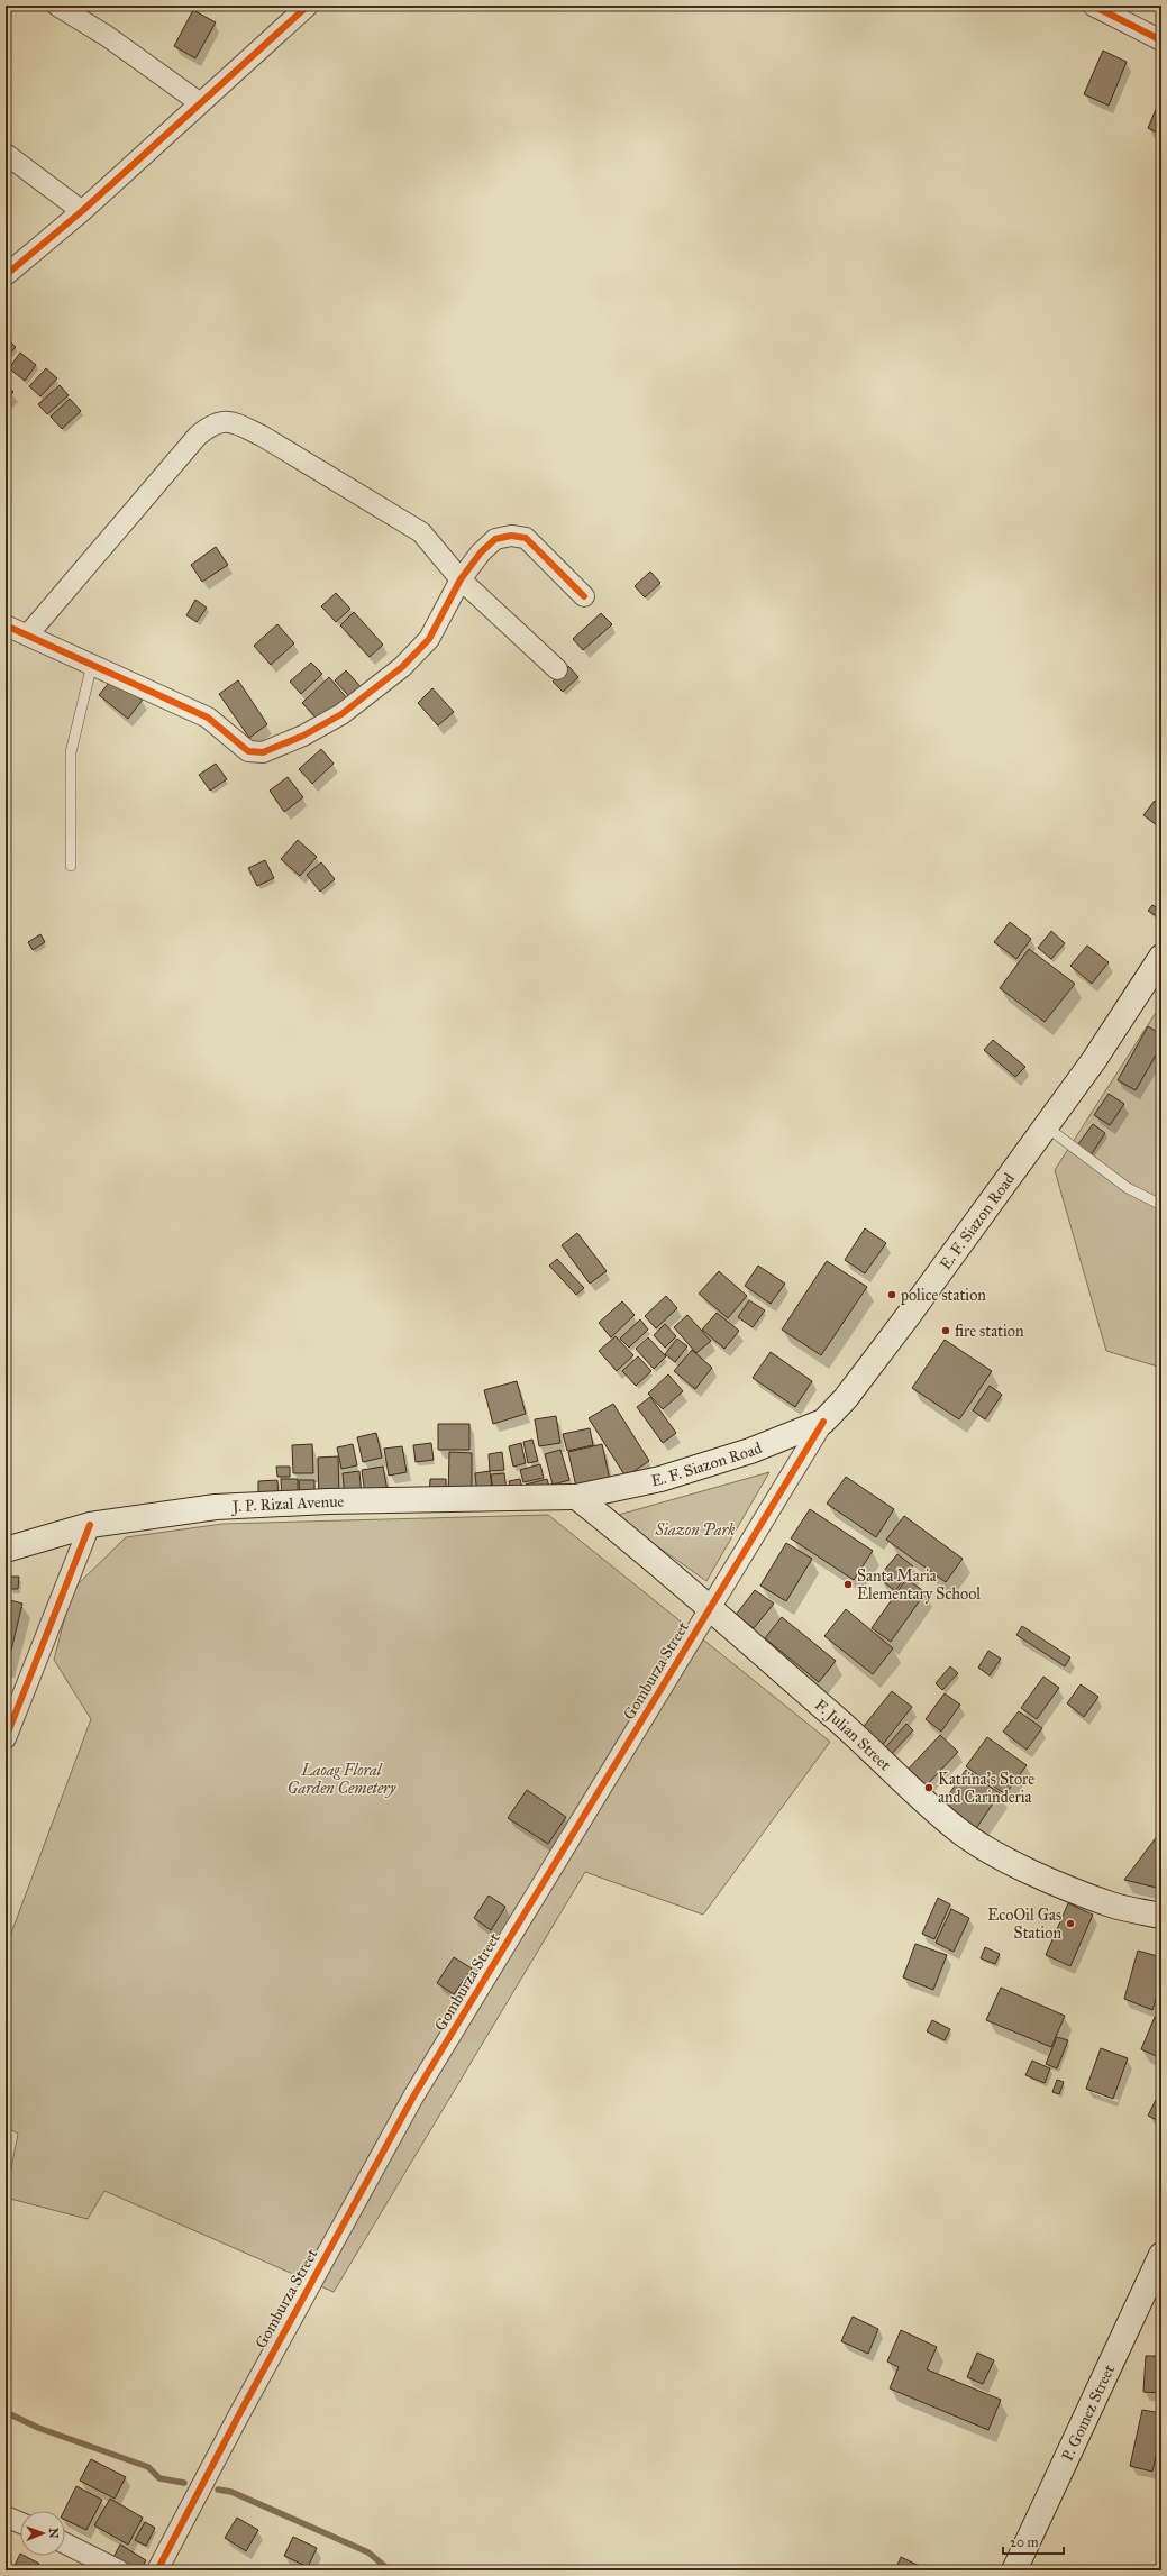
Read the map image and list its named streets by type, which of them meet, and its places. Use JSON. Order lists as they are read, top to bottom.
{
  "streets": {
    "main road": [
      "E. F. Siazon Road",
      "J. P. Rizal Avenue",
      "F. Julian Street",
      "P. Gomez Street"
    ],
    "street": ["Gomburza Street"]
  },
  "crossings": [
    ["E. F. Siazon Road", "J. P. Rizal Avenue"],
    ["E. F. Siazon Road", "Gomburza Street"],
    ["E. F. Siazon Road", "F. Julian Street"],
    ["J. P. Rizal Avenue", "F. Julian Street"],
    ["Gomburza Street", "F. Julian Street"]
  ],
  "parks": ["Siazon Park", "Laoag Floral Garden Cemetery"],
  "places": [
    "police station",
    "fire station",
    "Santa Maria Elementary School",
    "Katrina's Store and Carinderia",
    "EcoOil Gas Station"
  ],
  "scale_bar": "20 m",
  "north": "right"
}
